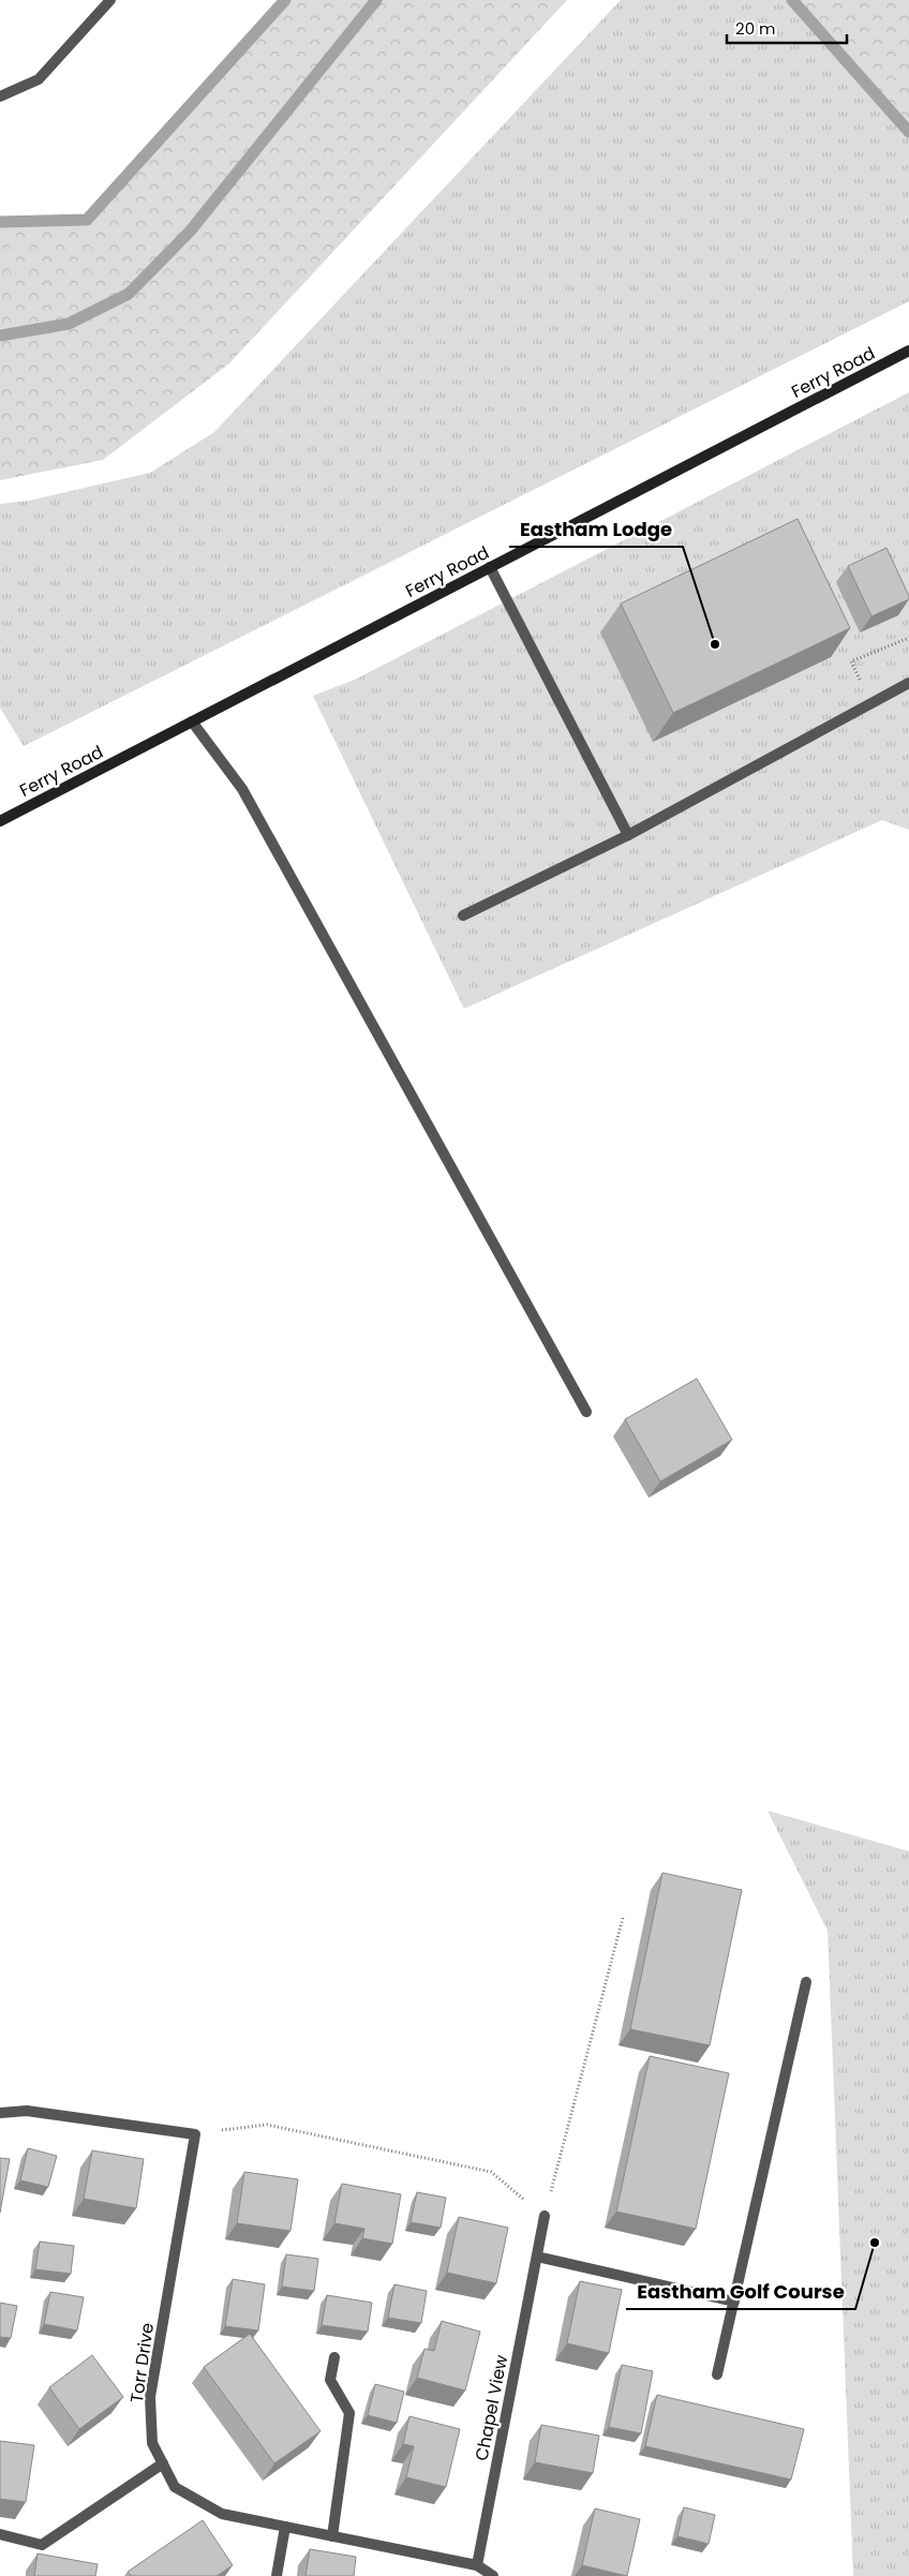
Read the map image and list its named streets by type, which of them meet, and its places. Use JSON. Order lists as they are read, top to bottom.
{
  "streets": {
    "street": ["Ferry Road", "Torr Drive", "Chapel View"]
  },
  "crossings": [
    ["Torr Drive", "Chapel View"]
  ],
  "places": ["Eastham Lodge", "Eastham Golf Course"],
  "scale_bar": "20 m"
}
